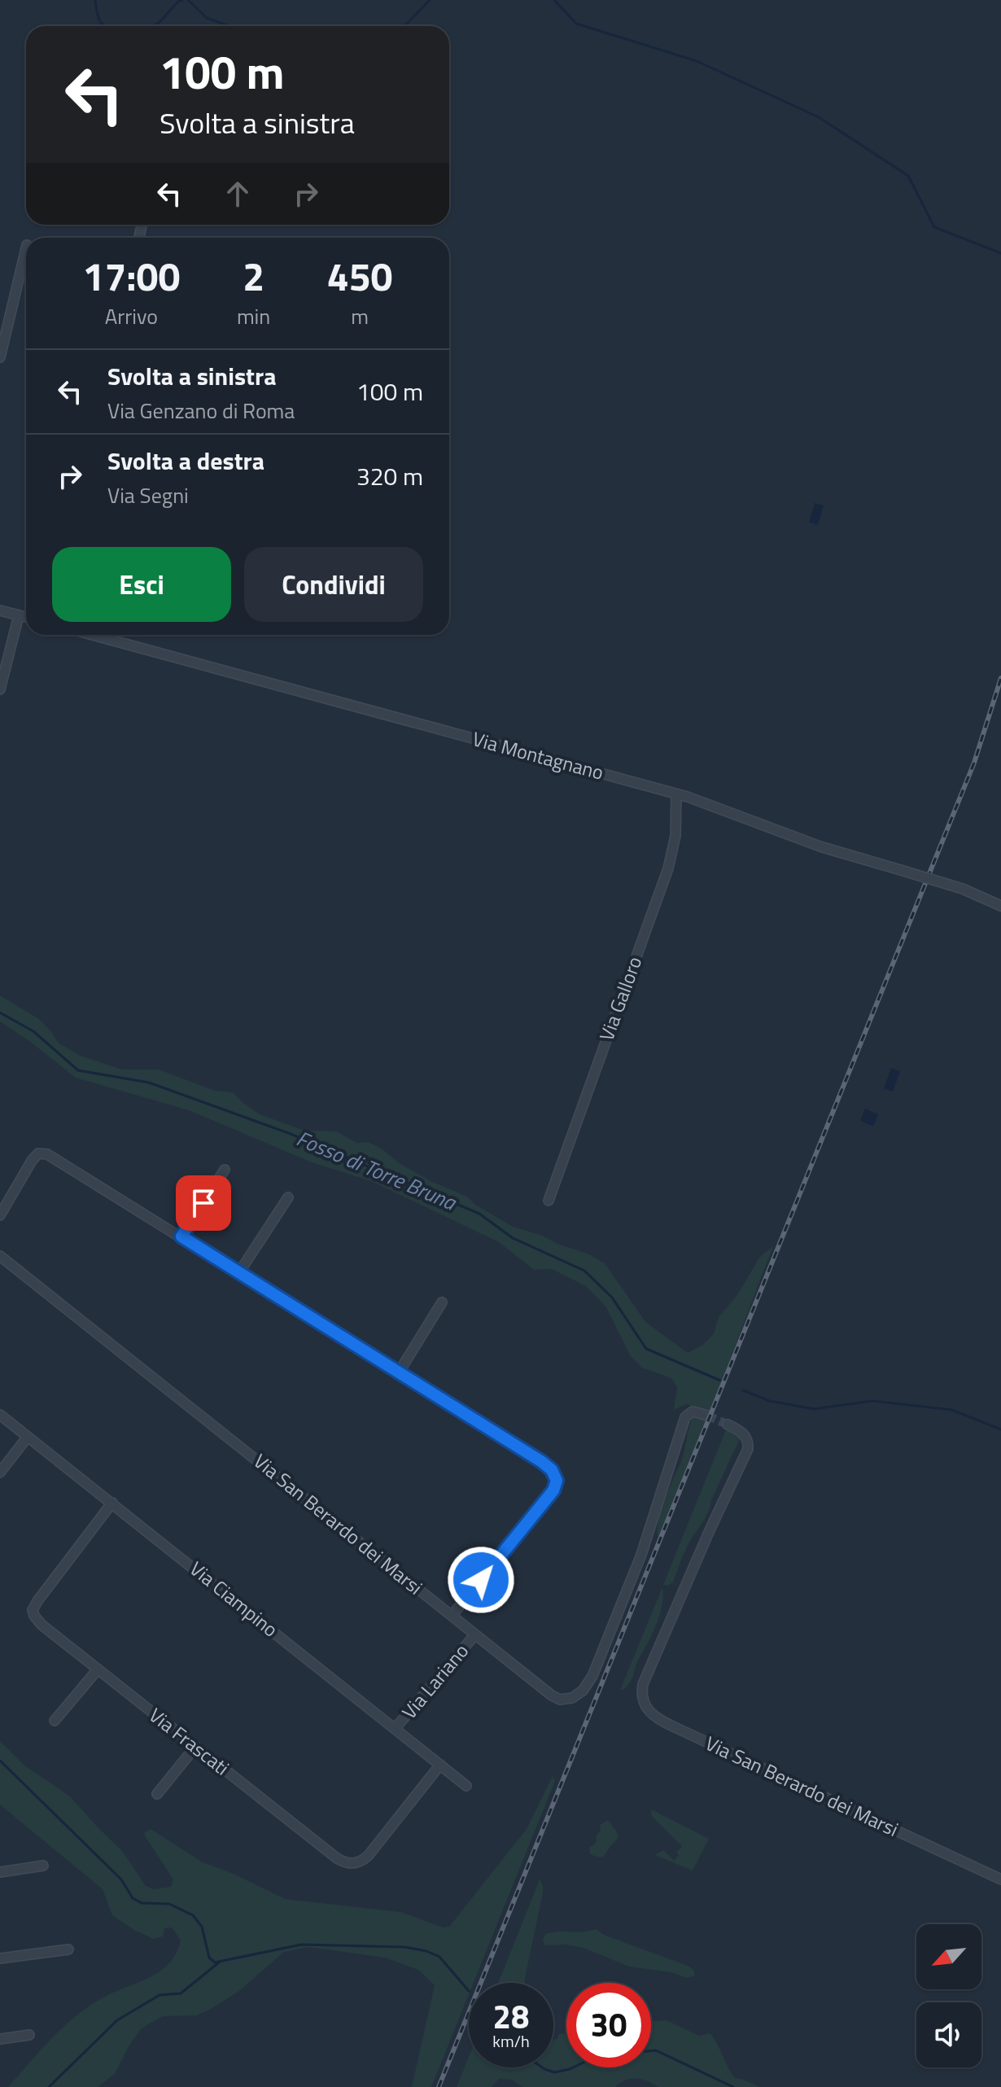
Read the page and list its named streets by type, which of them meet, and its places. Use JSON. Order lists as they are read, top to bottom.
{
  "streets": {
    "street": [
      "Via Montagnano",
      "Via Galloro",
      "Via San Berardo dei Marsi",
      "Via Ciampino",
      "Via Lariano",
      "Via Frascati"
    ]
  },
  "crossings": [
    ["Via Montagnano", "Via Galloro"],
    ["Via San Berardo dei Marsi", "Via Lariano"],
    ["Via Ciampino", "Via Lariano"],
    ["Via Ciampino", "Via Frascati"]
  ],
  "water": ["Fosso di Torre Bruna"],
  "north": "bottom left",
  "page": {
    "turn": ["100 m", "Svolta a sinistra"],
    "eta": [
      "17:00",
      "Arrivo",
      "2",
      "min",
      "450",
      "m"
    ],
    "list": [
      {
        "name": "Svolta a sinistra",
        "note": "Via Genzano di Roma",
        "value": "100 m"
      },
      {
        "name": "Svolta a destra",
        "note": "Via Segni",
        "value": "320 m"
      }
    ],
    "buttons": ["Esci", "Condividi"],
    "speed": "28 km/h",
    "limit": "30"
  }
}
